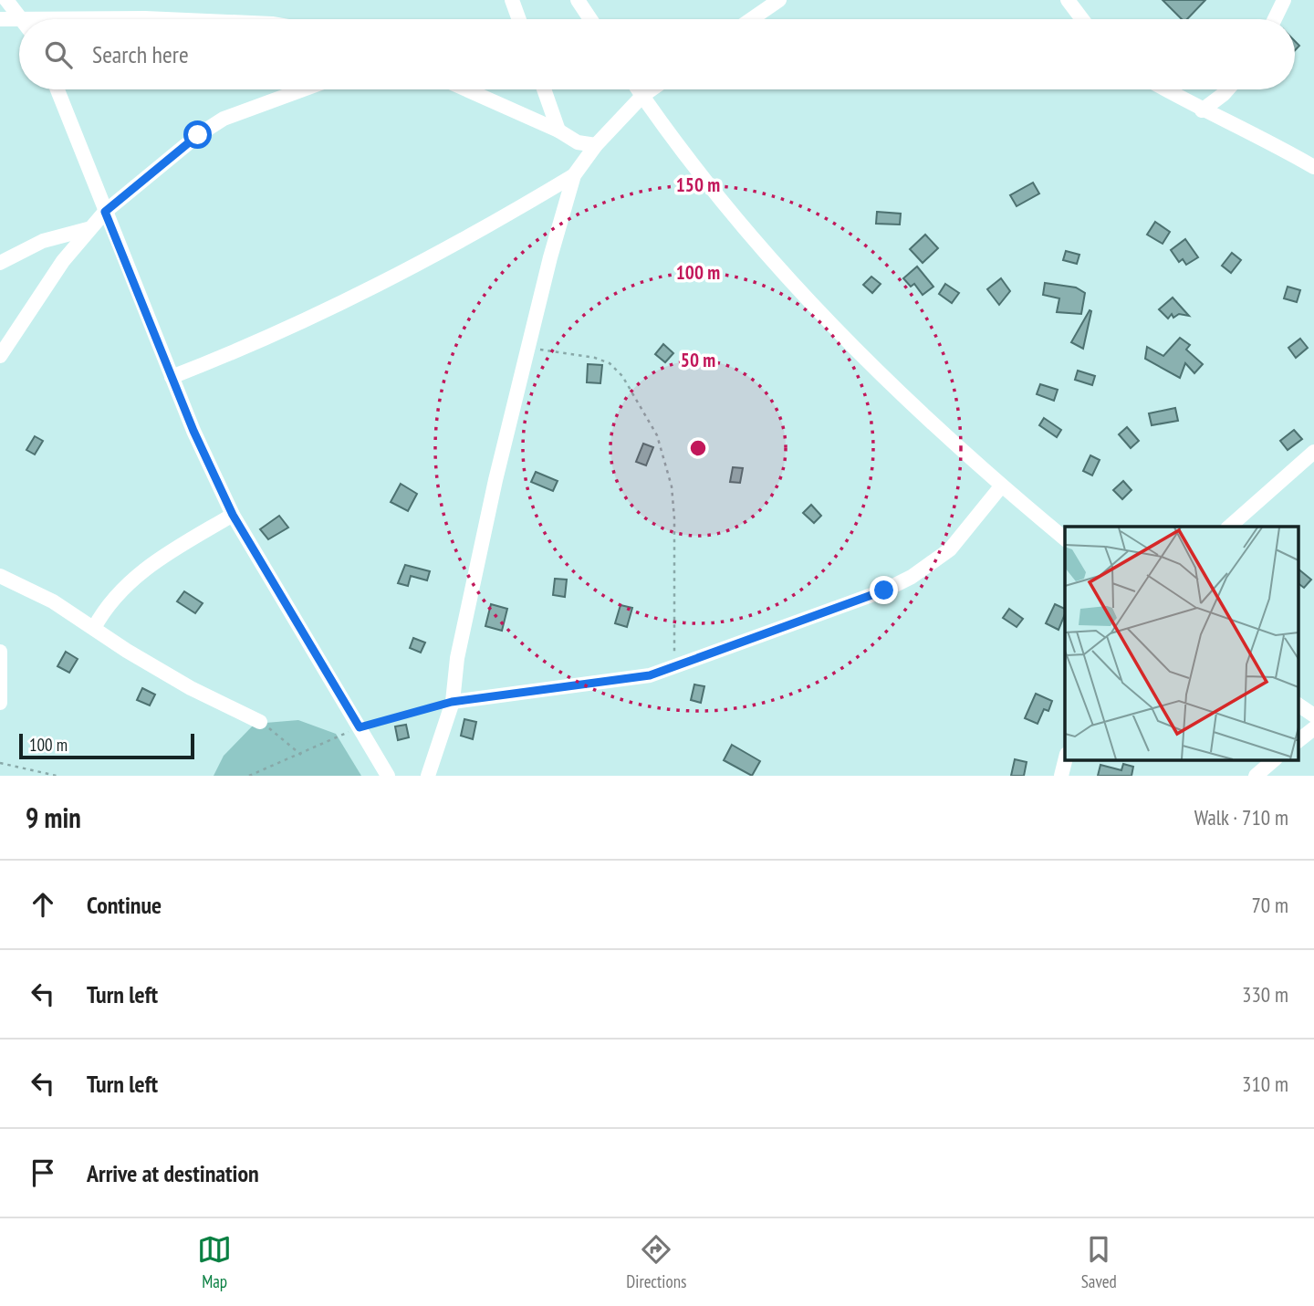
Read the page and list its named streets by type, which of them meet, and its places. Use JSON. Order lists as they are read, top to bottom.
{
  "scale_bar": "100 m",
  "page": {
    "search": "Search here",
    "scale": "100 m",
    "heading": ["9 min", "Walk · 710 m"],
    "list": [
      ["Continue", "70 m"],
      ["Turn left", "330 m"],
      ["Turn left", "310 m"],
      "Arrive at destination"
    ],
    "nav": ["Map", "Directions", "Saved"]
  },
  "rings": ["150 m", "100 m", "50 m"]
}
